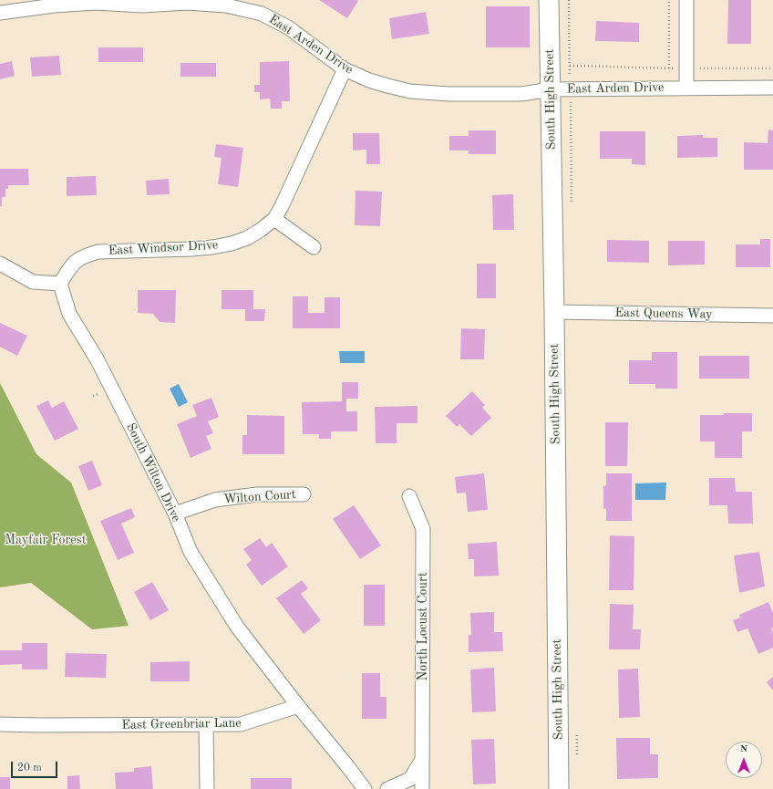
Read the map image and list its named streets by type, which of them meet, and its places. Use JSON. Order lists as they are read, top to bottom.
{
  "streets": {
    "street": [
      "East Arden Drive",
      "South High Street",
      "East Windsor Drive",
      "East Queens Way",
      "South Wilton Drive",
      "Wilton Court",
      "North Locust Court",
      "East Greenbriar Lane"
    ]
  },
  "crossings": [
    ["East Arden Drive", "South High Street"],
    ["East Arden Drive", "East Windsor Drive"],
    ["South High Street", "East Queens Way"],
    ["East Windsor Drive", "South Wilton Drive"],
    ["South Wilton Drive", "Wilton Court"],
    ["South Wilton Drive", "East Greenbriar Lane"]
  ],
  "parks": ["Mayfair Forest"],
  "scale_bar": "20 m",
  "north": "top"
}
